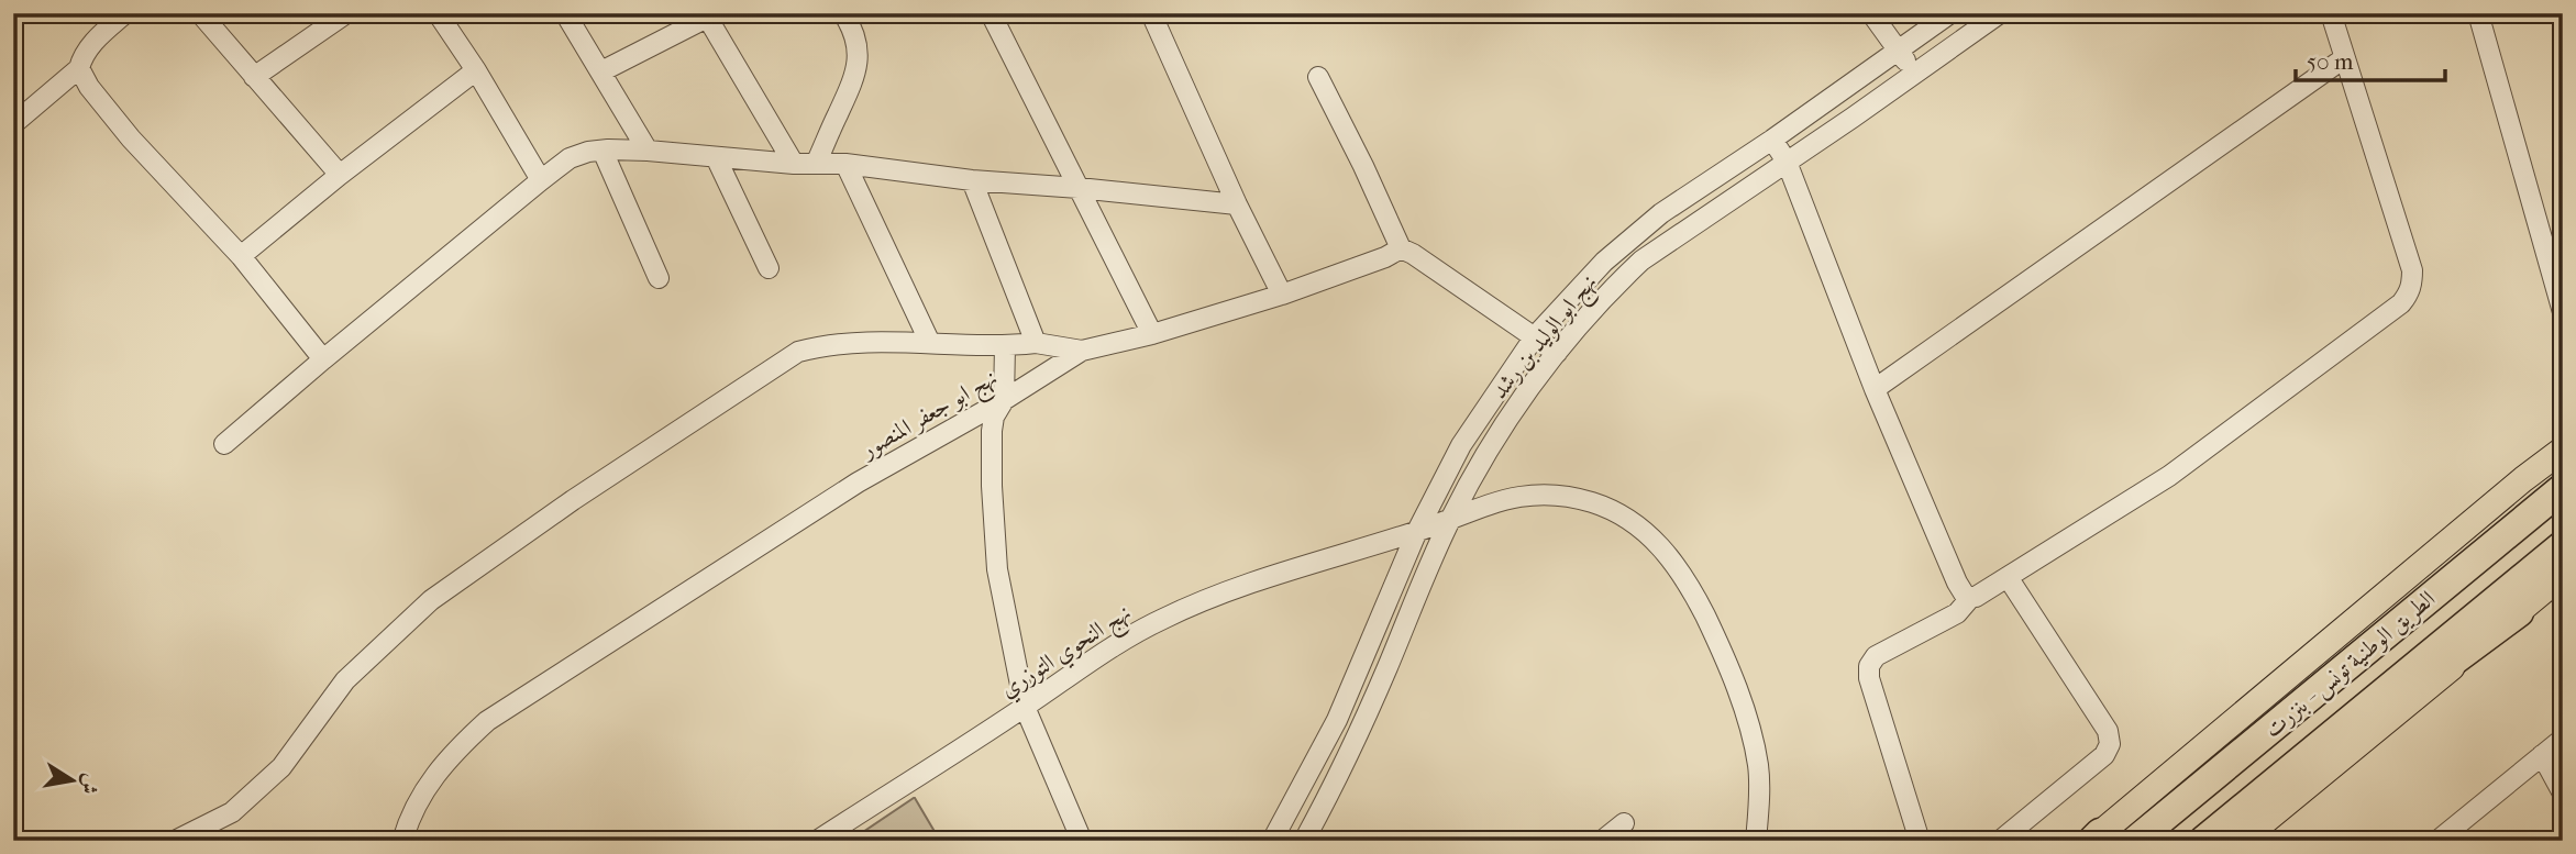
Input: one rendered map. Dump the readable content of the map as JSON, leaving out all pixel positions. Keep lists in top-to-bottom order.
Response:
{
  "streets": {
    "highway": ["الطريق الوطنية تونس - بنزرت"],
    "street": ["نهج ابو الوليد بن رشد", "نهج ابو جعفر المنصور", "نهج النحوي التوزري"]
  },
  "crossings": [
    ["نهج ابو الوليد بن رشد", "نهج النحوي التوزري"]
  ],
  "scale_bar": "50 m",
  "north": "right"
}
